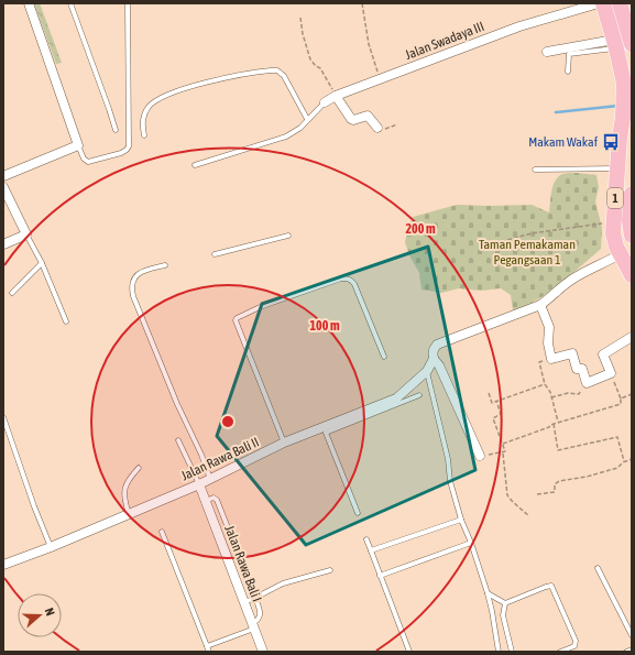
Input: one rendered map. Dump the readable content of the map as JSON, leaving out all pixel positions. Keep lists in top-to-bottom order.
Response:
{
  "streets": {
    "highway": ["1"],
    "street": ["Jalan Swadaya III", "Jalan Rawa Bali II", "Jalan Rawa Bali I"]
  },
  "crossings": [
    ["Jalan Rawa Bali II", "Jalan Rawa Bali I"]
  ],
  "parks": ["Taman Pemakaman Pegangsaan 1"],
  "places": {
    "bus stop": ["Makam Wakaf"]
  },
  "north": "right",
  "rings": ["200 m", "100 m"]
}
